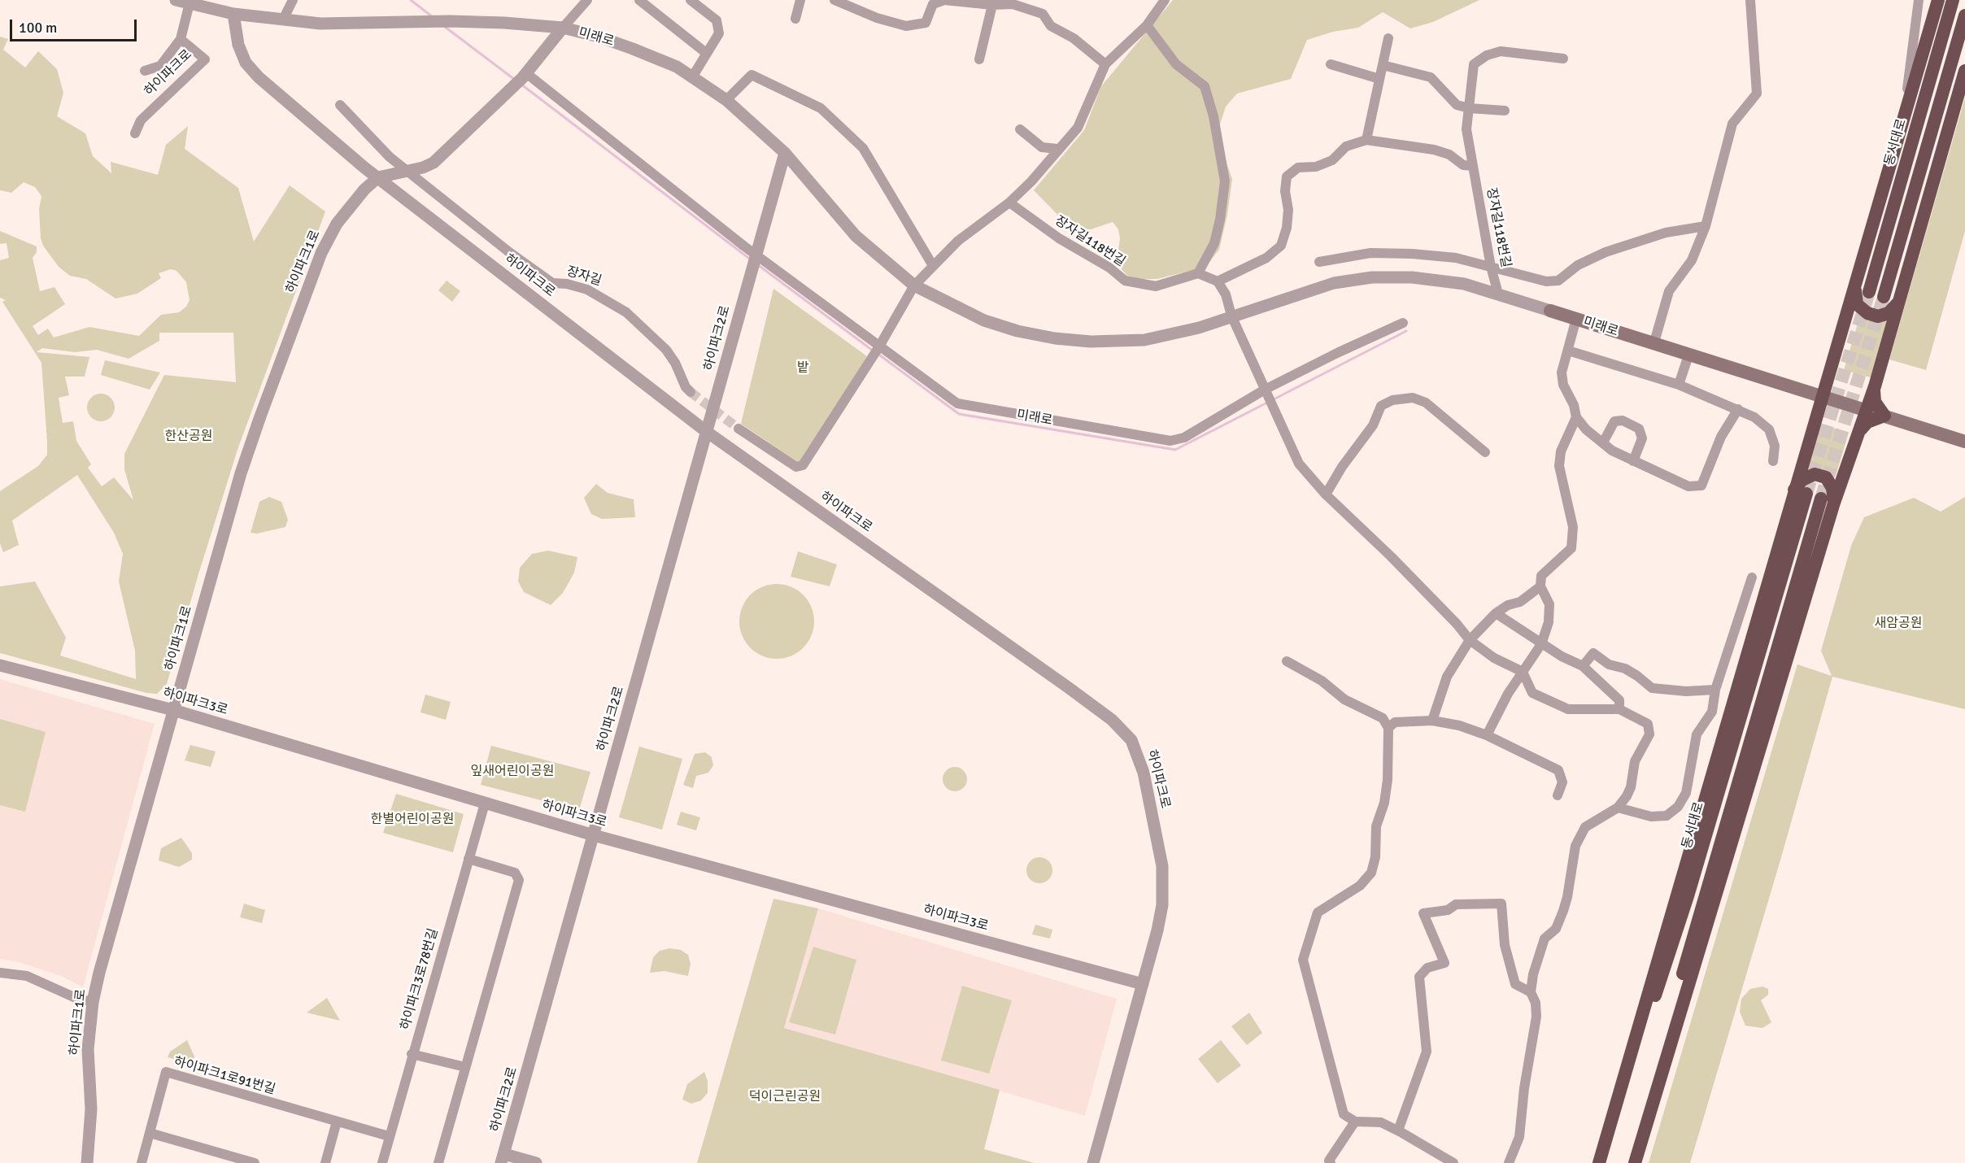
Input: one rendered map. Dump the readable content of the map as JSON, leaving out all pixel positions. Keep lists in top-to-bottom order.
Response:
{
  "streets": {
    "highway": ["동서대로"],
    "main road": ["미래로"],
    "street": [
      "하이파크로",
      "장자길118번길",
      "하이파크1로",
      "장자길",
      "하이파크2로",
      "하이파크3로",
      "하이파크3로78번길",
      "하이파크1로91번길"
    ]
  },
  "crossings": [
    ["미래로", "하이파크로"],
    ["미래로", "장자길118번길"],
    ["미래로", "하이파크2로"],
    ["하이파크로", "하이파크1로"],
    ["하이파크로", "하이파크2로"],
    ["하이파크로", "하이파크3로"],
    ["하이파크1로", "하이파크3로"],
    ["하이파크2로", "하이파크3로"],
    ["하이파크3로", "하이파크3로78번길"],
    ["하이파크3로78번길", "하이파크1로91번길"]
  ],
  "parks": [
    "밭",
    "한산공원",
    "새암공원",
    "잎새어린이공원",
    "한별어린이공원",
    "덕이근린공원"
  ],
  "scale_bar": "100 m"
}
